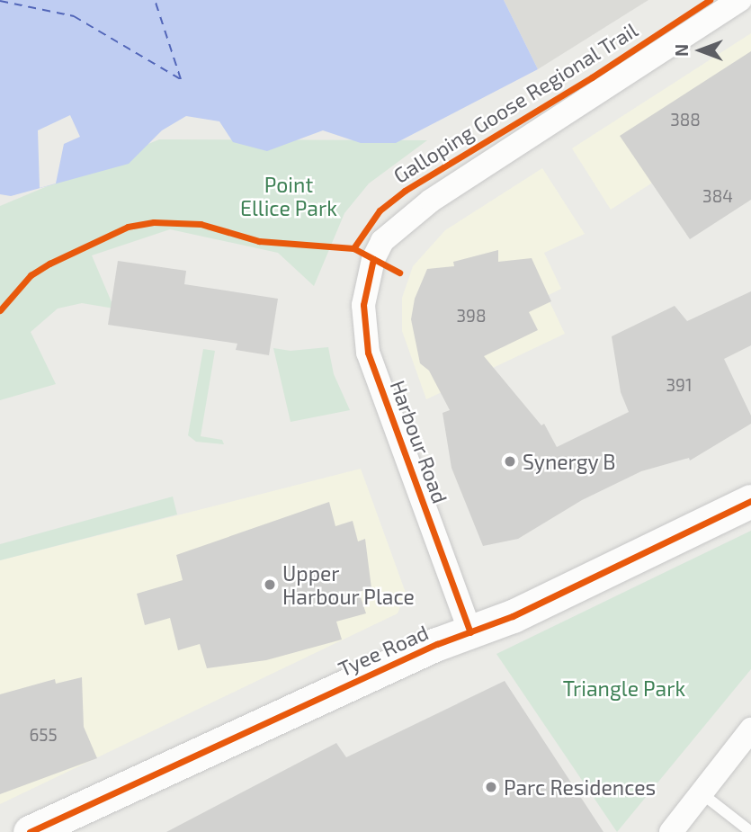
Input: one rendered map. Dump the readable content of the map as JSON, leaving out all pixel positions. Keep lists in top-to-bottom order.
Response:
{
  "streets": {
    "street": ["Harbour Road", "Tyee Road"],
    "cycle path": ["Galloping Goose Regional Trail"]
  },
  "crossings": [
    ["Harbour Road", "Tyee Road"]
  ],
  "parks": ["Point Ellice Park", "Triangle Park"],
  "places": ["Synergy B", "Upper Harbour Place", "Parc Residences"],
  "house_numbers": [
    "388",
    "384",
    "398",
    "391",
    "655"
  ],
  "north": "left"
}
